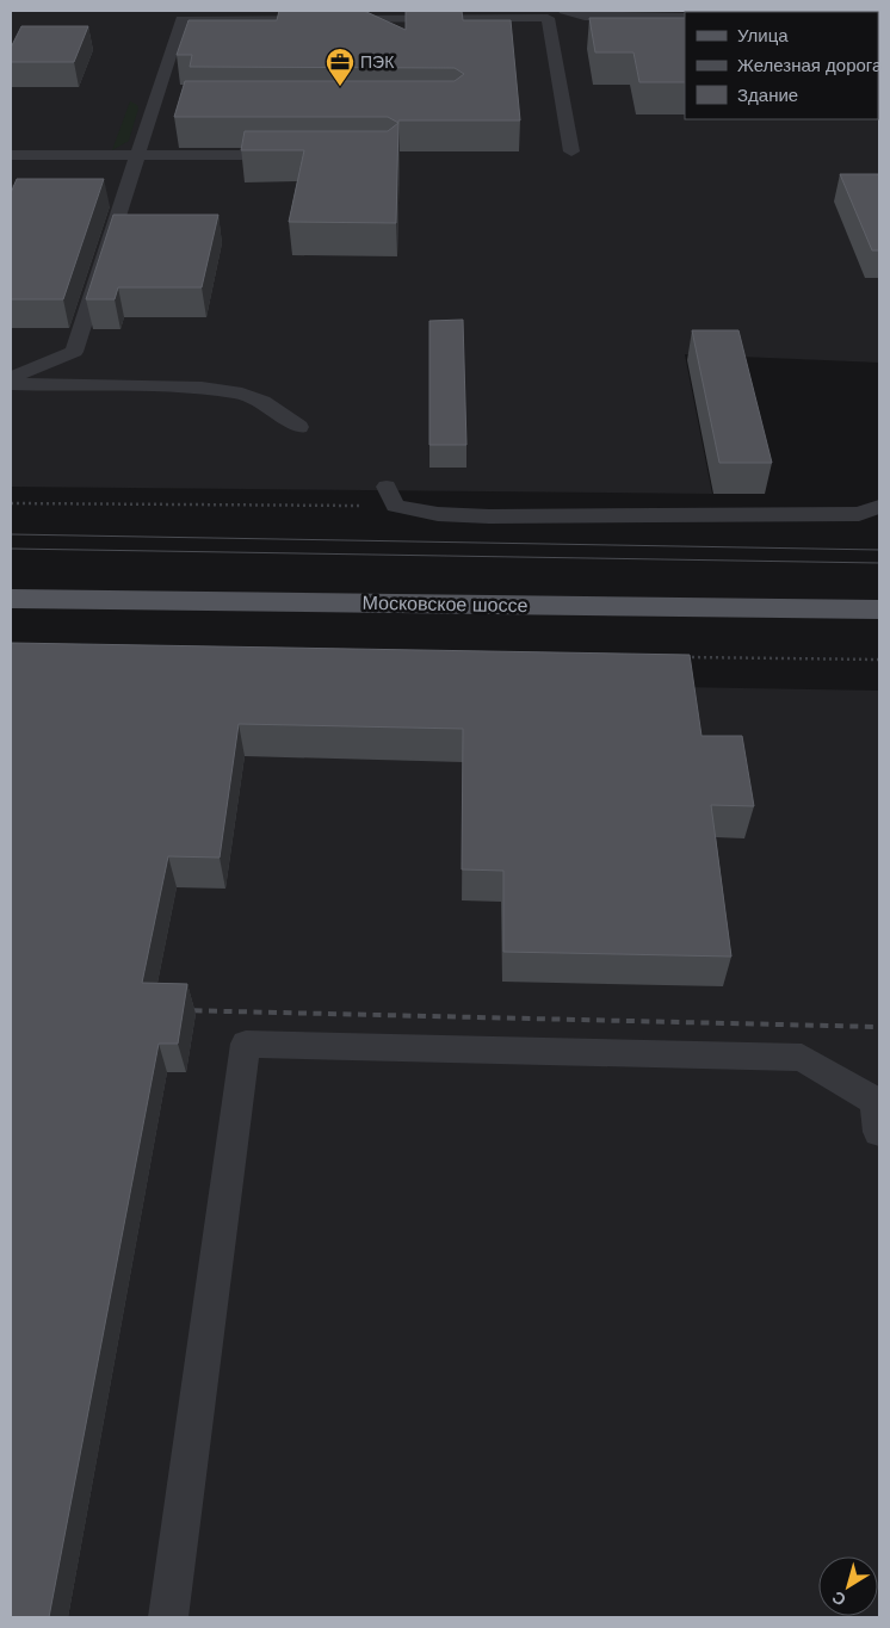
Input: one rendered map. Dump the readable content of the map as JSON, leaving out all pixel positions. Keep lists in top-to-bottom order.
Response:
{
  "streets": {
    "main road": ["Московское шоссе"]
  },
  "places": {
    "office": ["ПЭК"]
  },
  "legend": ["Улица", "Железная дорога", "Здание"],
  "north": "bottom left"
}
